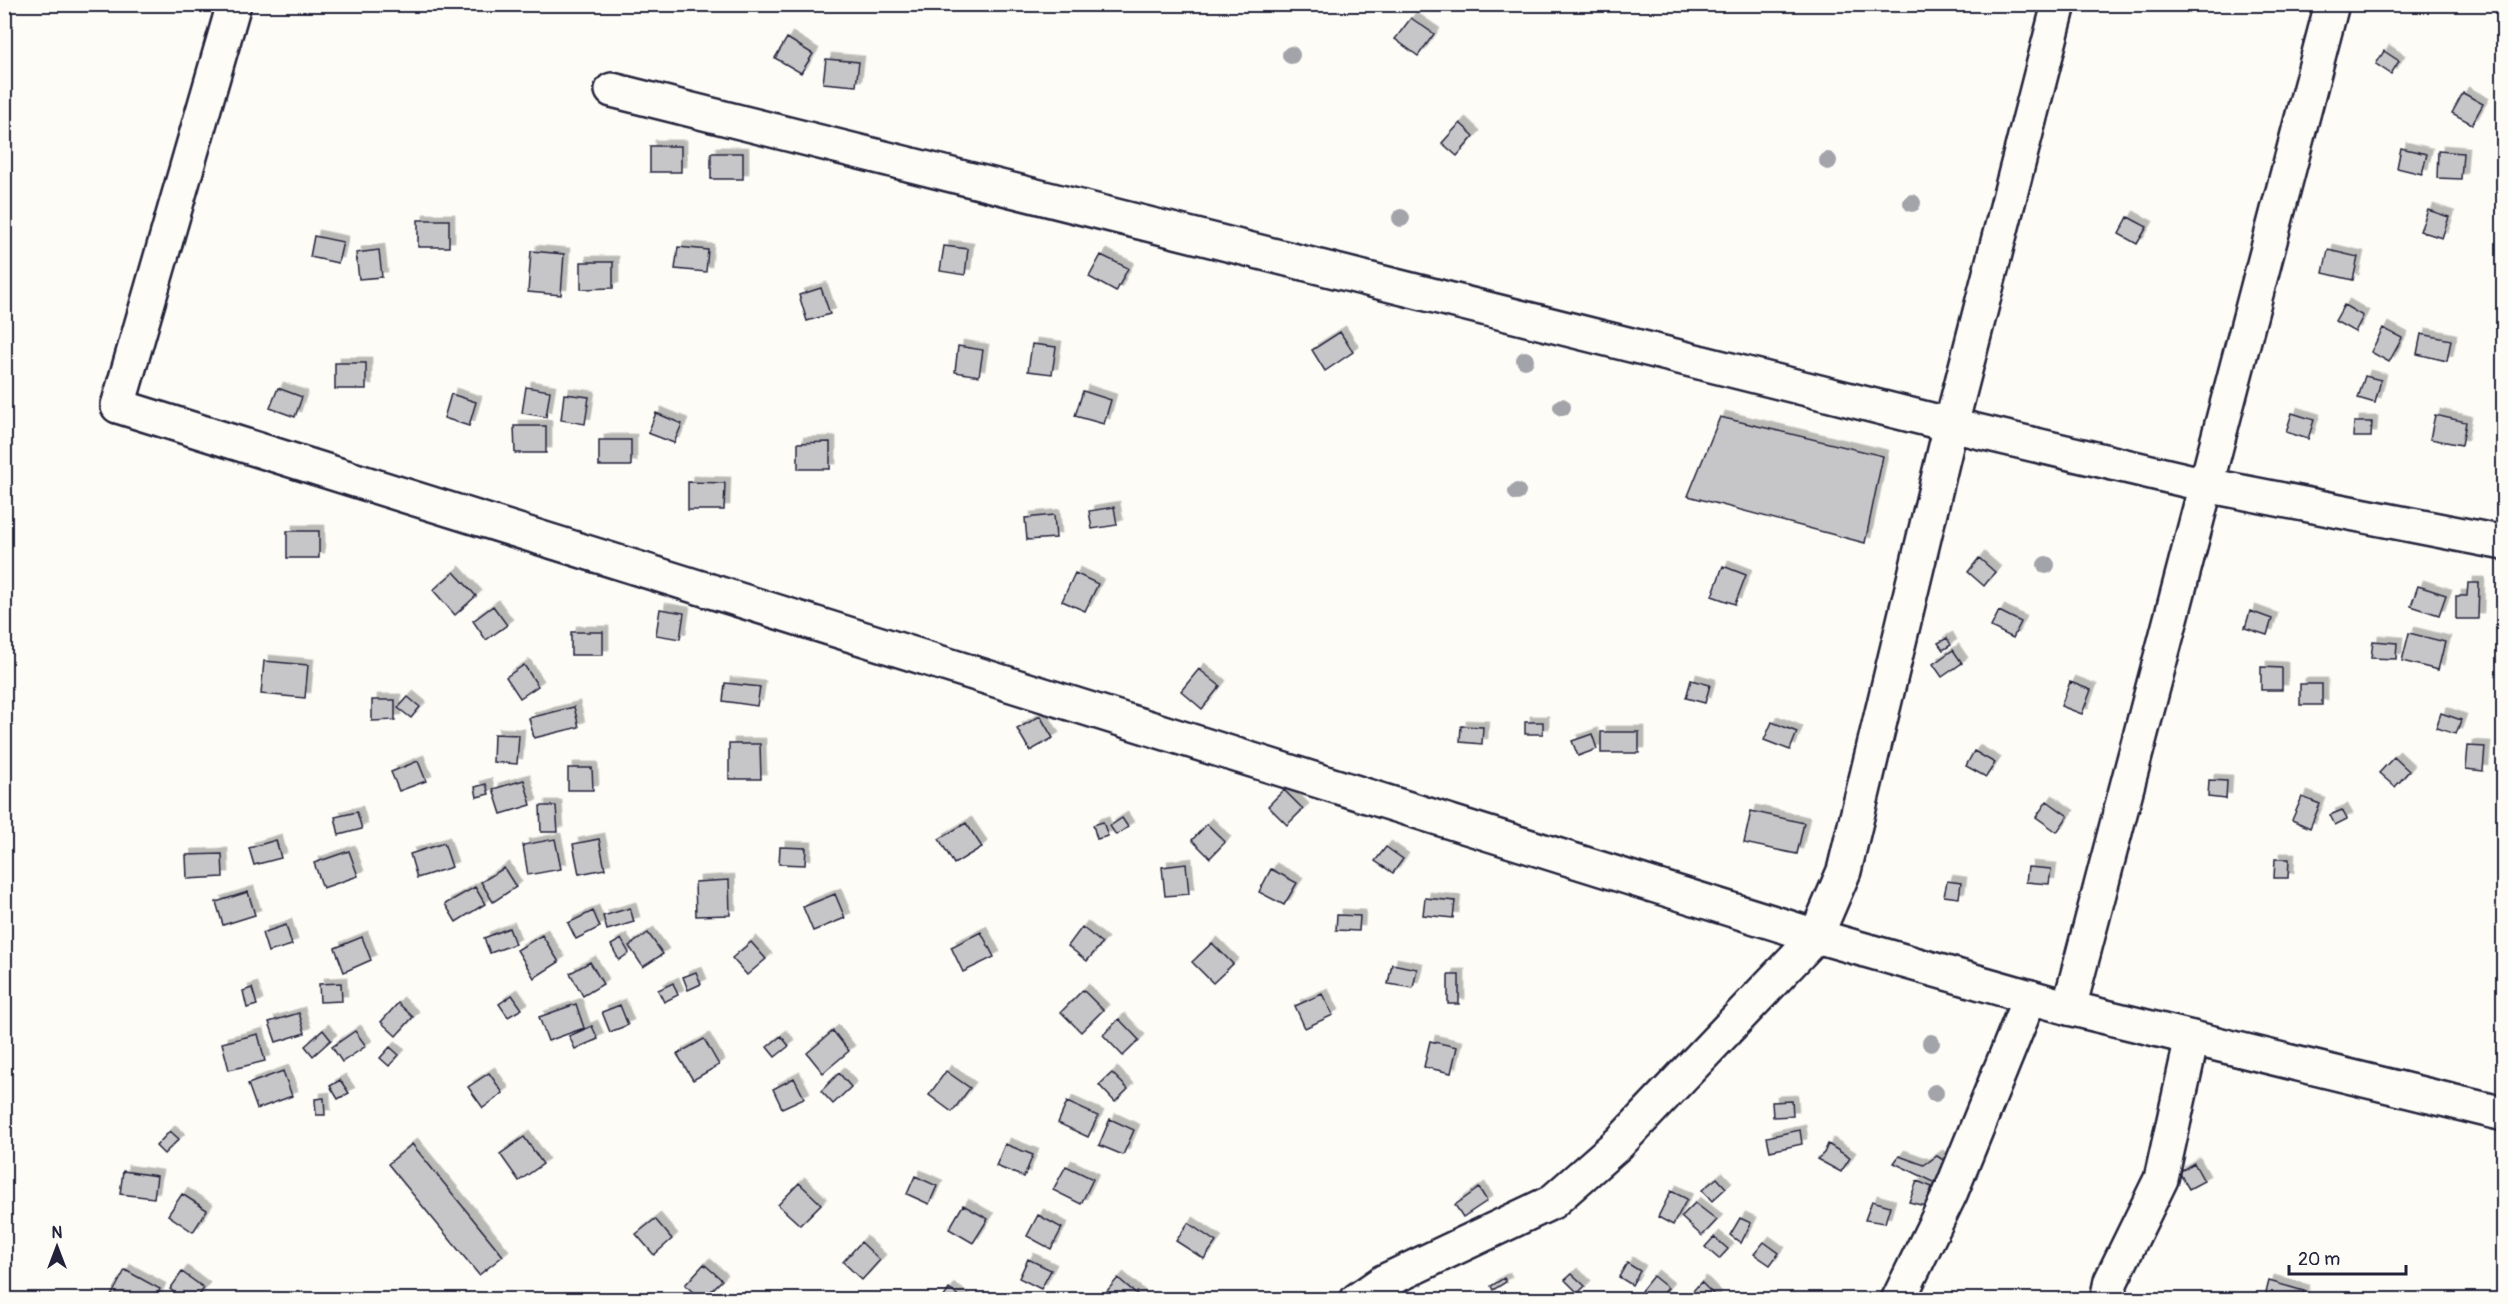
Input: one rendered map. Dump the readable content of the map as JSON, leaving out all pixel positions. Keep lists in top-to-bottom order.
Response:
{
  "scale_bar": "20 m",
  "north": "top"
}
